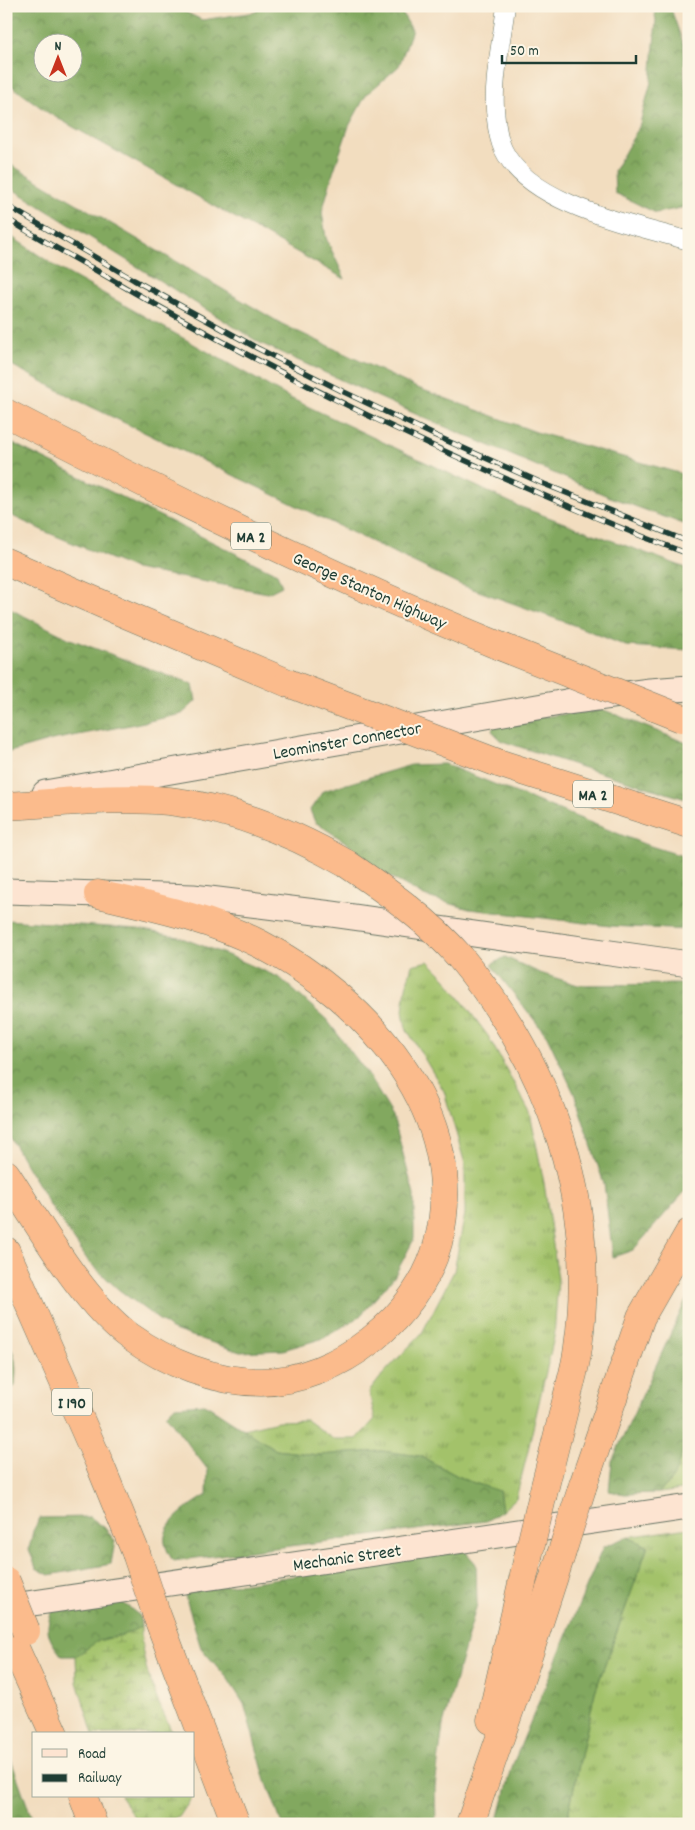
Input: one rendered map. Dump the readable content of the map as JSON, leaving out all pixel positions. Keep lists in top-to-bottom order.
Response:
{
  "streets": {
    "highway": ["MA 2", "George Stanton Highway", "I 190"],
    "main road": ["Leominster Connector", "Mechanic Street"]
  },
  "legend": ["Road", "Railway"],
  "scale_bar": "50 m",
  "north": "top"
}
